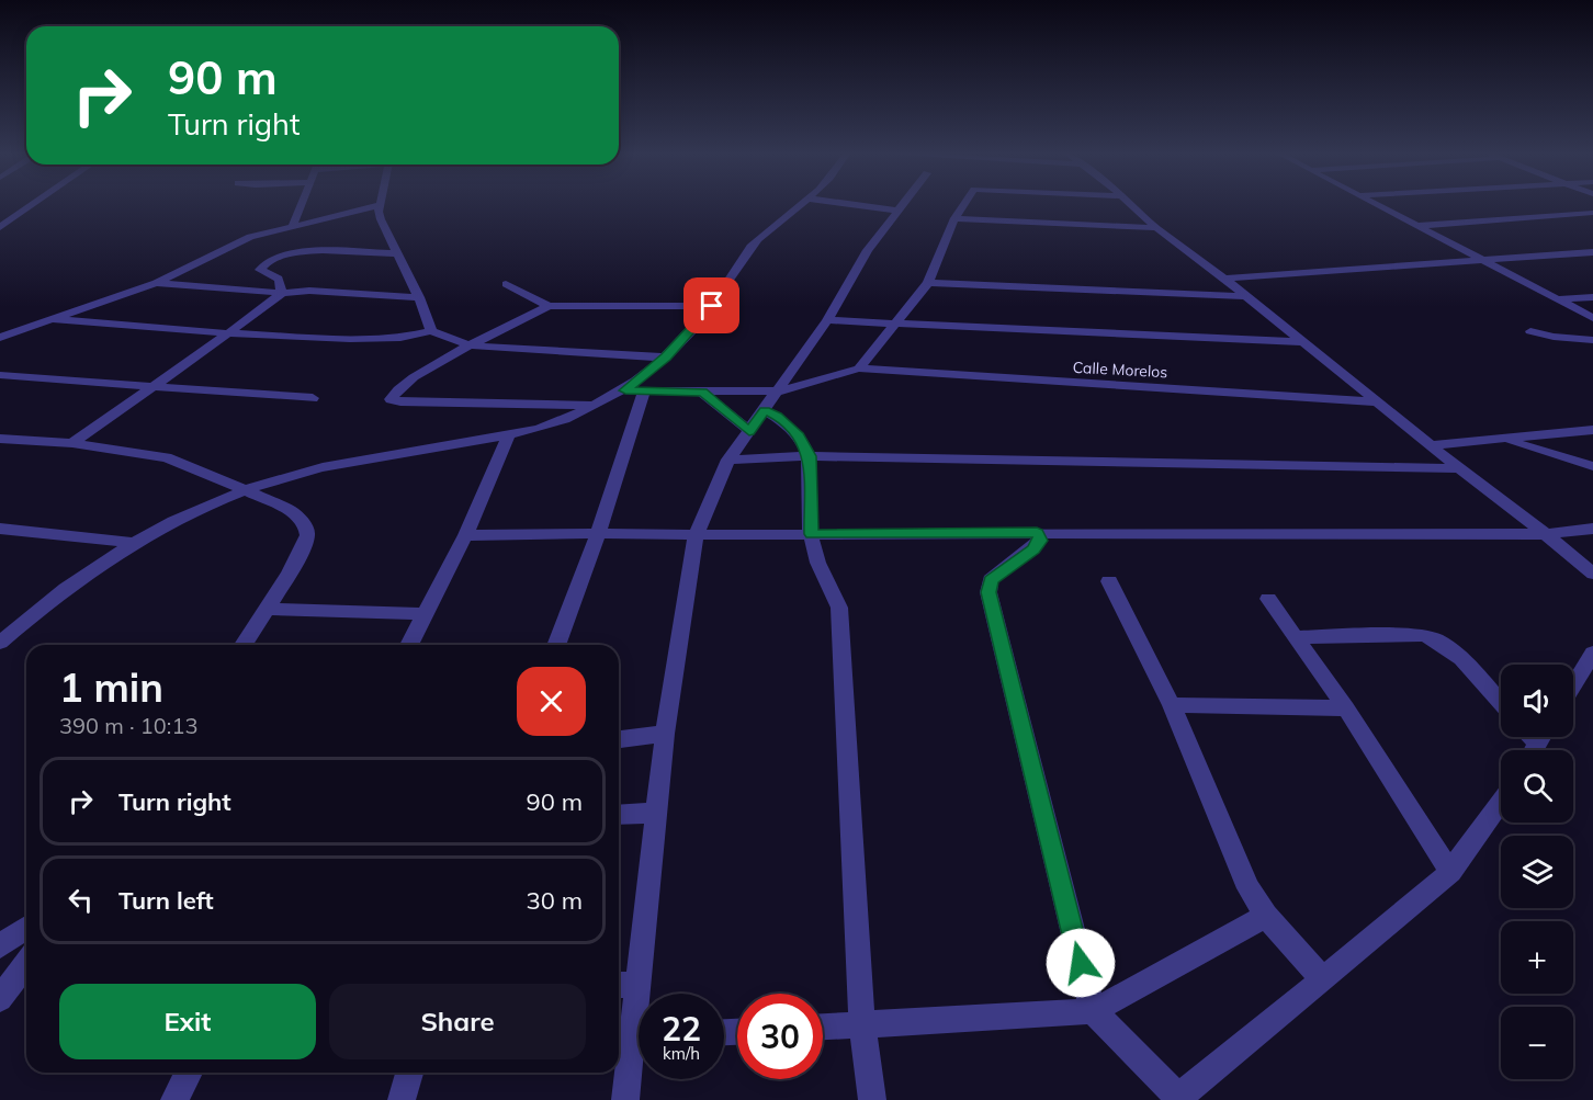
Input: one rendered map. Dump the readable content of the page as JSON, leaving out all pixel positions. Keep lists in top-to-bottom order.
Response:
{
  "streets": {
    "street": ["Calle Morelos"]
  },
  "page": {
    "turn": ["90 m", "Turn right"],
    "heading": ["1 min", "390 m · 10:13"],
    "map_buttons": ["+", "−"],
    "list": [
      {
        "name": "Turn right",
        "value": "90 m"
      },
      {
        "name": "Turn left",
        "value": "30 m"
      }
    ],
    "buttons": ["Exit", "Share"],
    "speed": "22 km/h",
    "limit": "30"
  }
}
